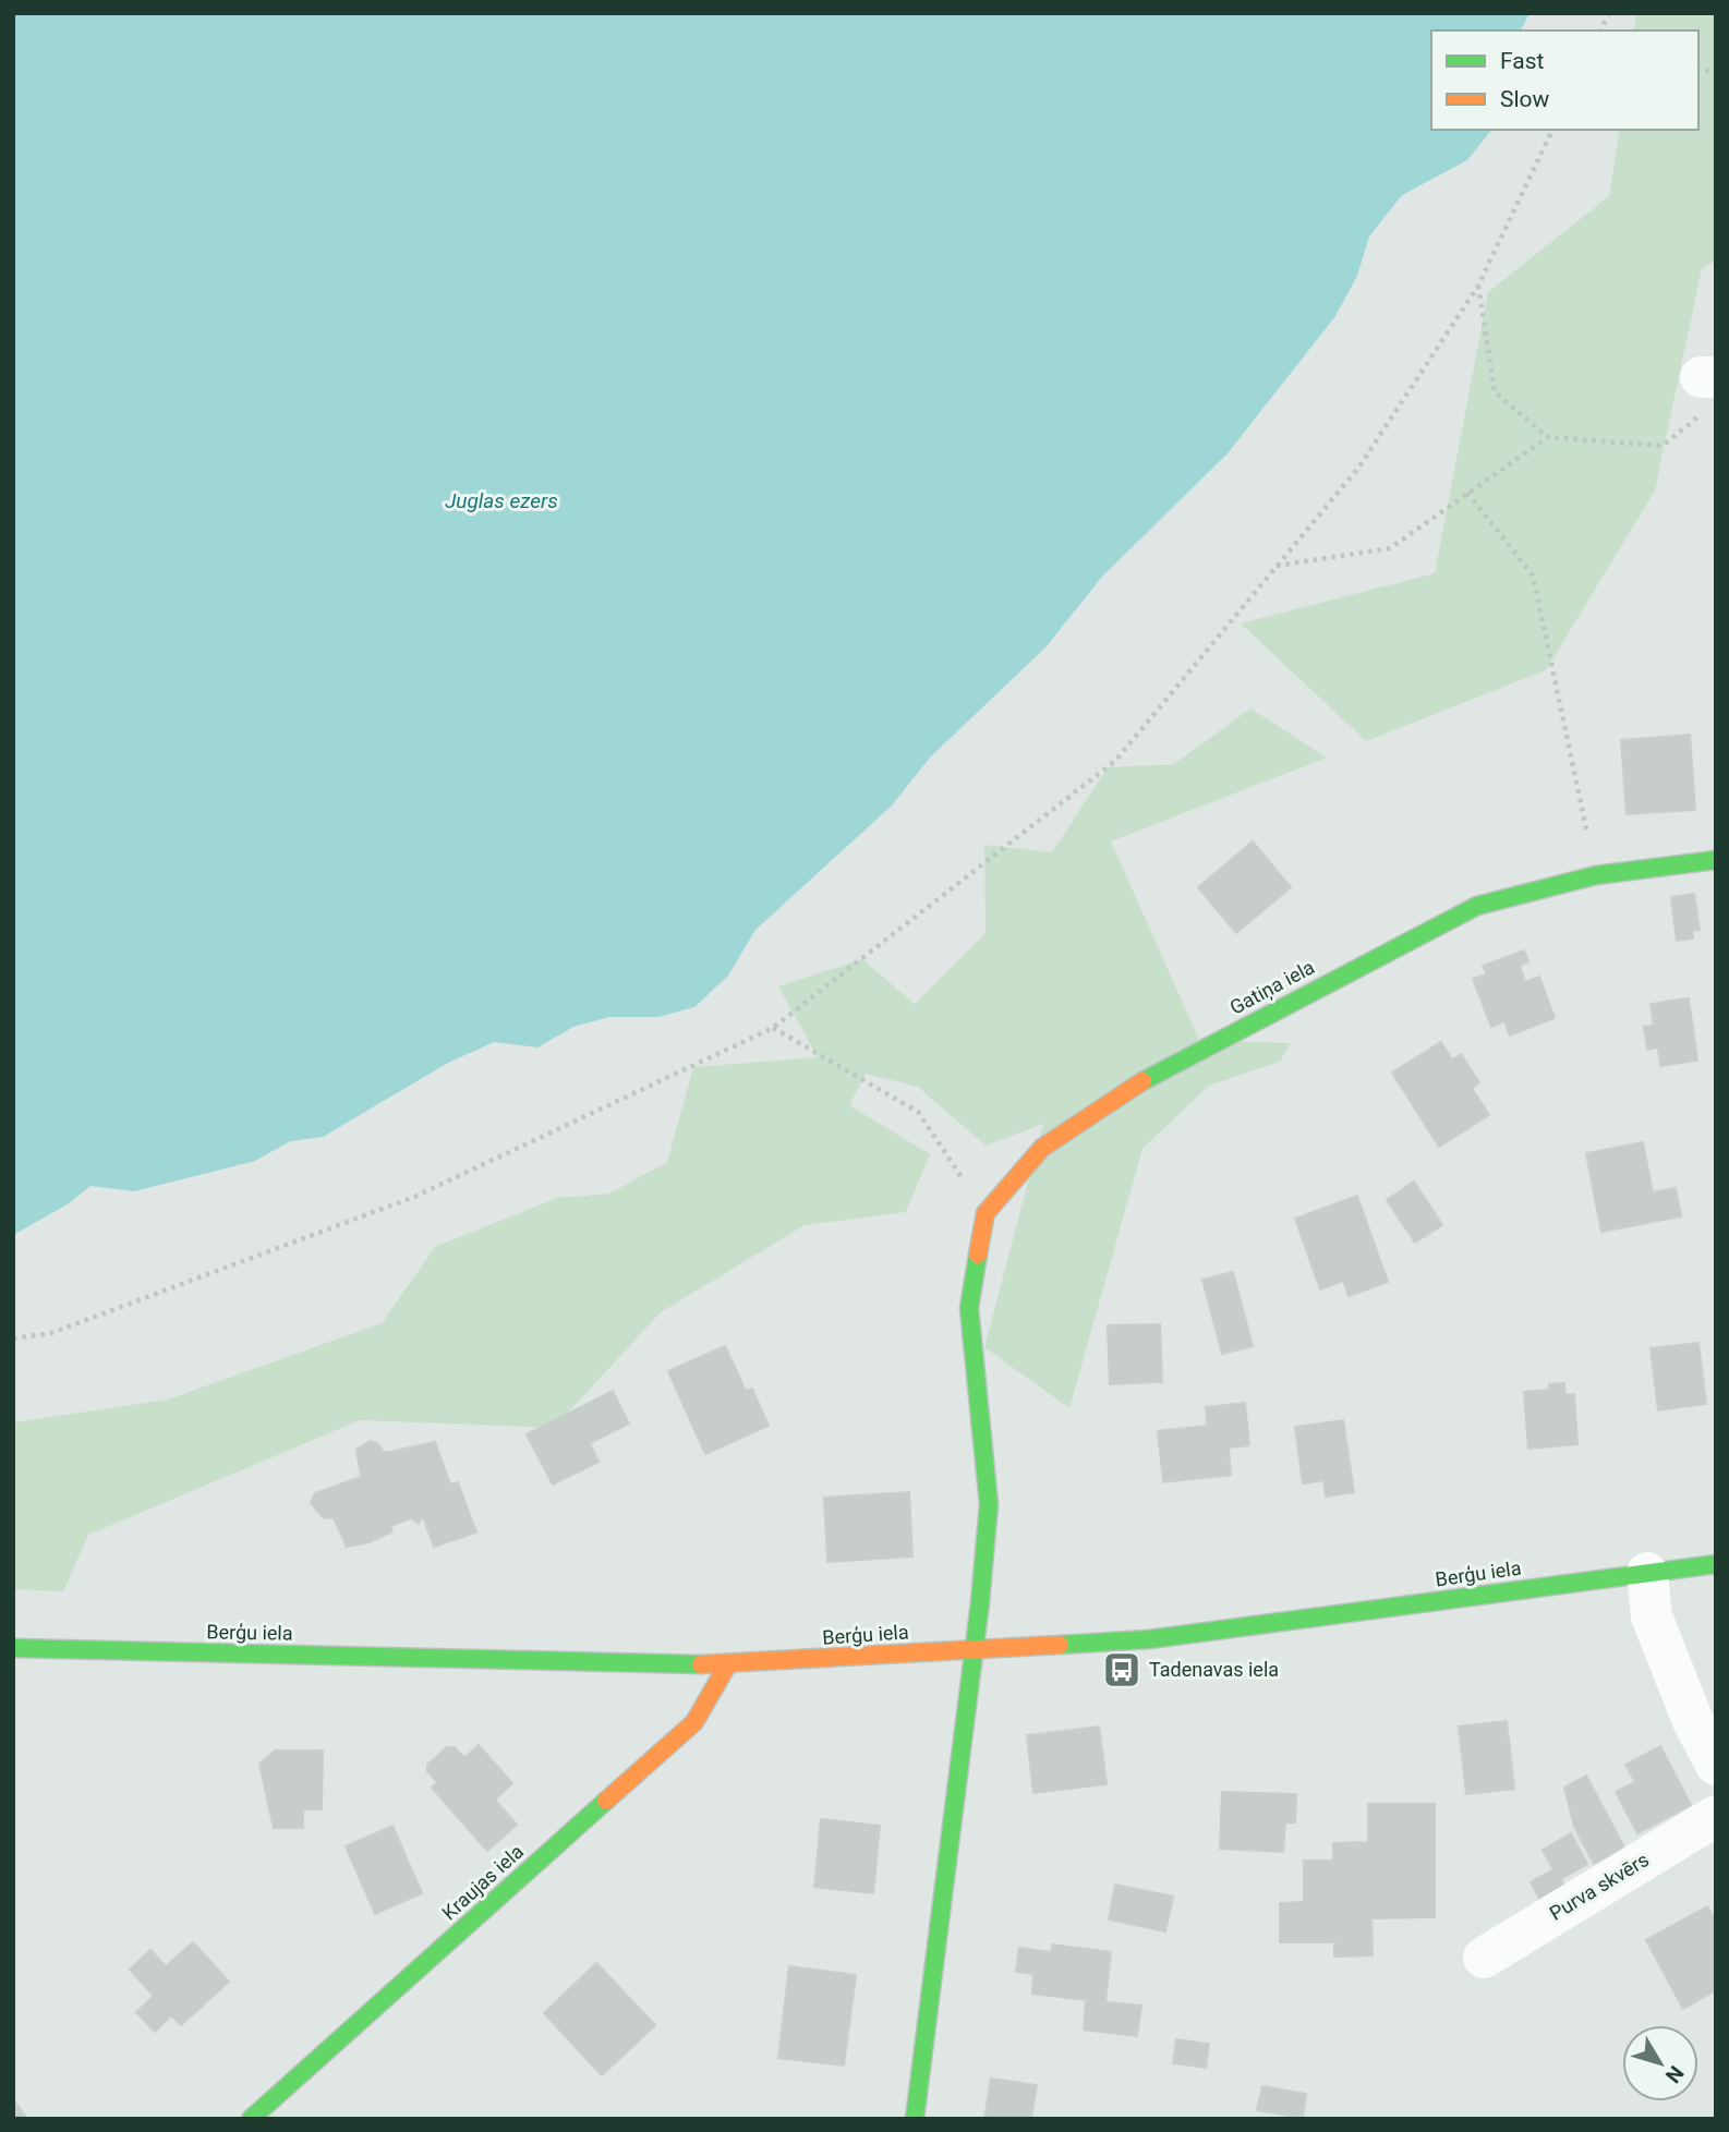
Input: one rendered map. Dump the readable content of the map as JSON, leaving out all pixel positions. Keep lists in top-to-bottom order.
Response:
{
  "streets": {
    "street": [
      "Gatiņa iela",
      "Berģu iela",
      "Kraujas iela",
      "Purva skvērs"
    ]
  },
  "crossings": [
    ["Berģu iela", "Kraujas iela"]
  ],
  "water": ["Juglas ezers"],
  "places": {
    "bus stop": ["Tadenavas iela"]
  },
  "legend": ["Fast", "Slow"],
  "north": "bottom right"
}
